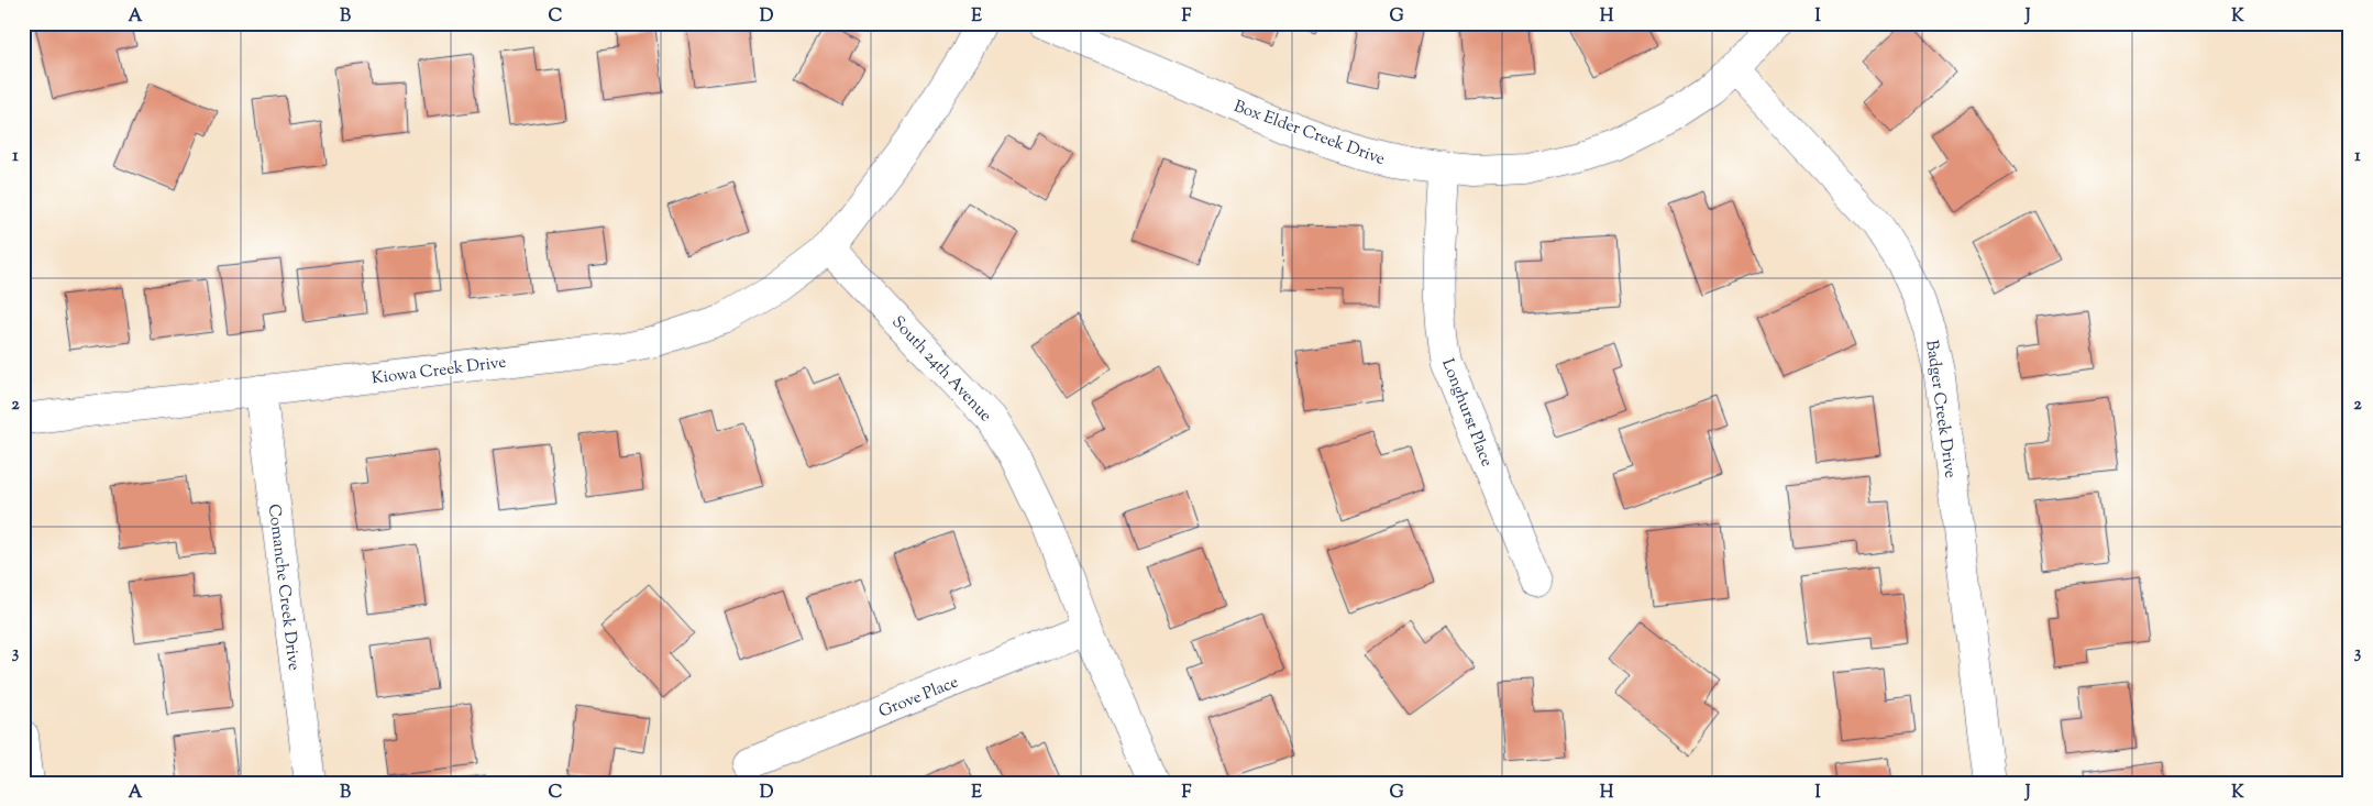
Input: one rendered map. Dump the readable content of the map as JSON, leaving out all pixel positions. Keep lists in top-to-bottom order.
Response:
{
  "streets": {
    "street": [
      "Box Elder Creek Drive",
      "South 24th Avenue",
      "Kiowa Creek Drive",
      "Badger Creek Drive",
      "Longhurst Place",
      "Comanche Creek Drive",
      "Grove Place"
    ]
  },
  "crossings": [
    ["Box Elder Creek Drive", "Badger Creek Drive"],
    ["Box Elder Creek Drive", "Longhurst Place"],
    ["South 24th Avenue", "Kiowa Creek Drive"],
    ["South 24th Avenue", "Grove Place"],
    ["Kiowa Creek Drive", "Comanche Creek Drive"]
  ],
  "grid": {
    "columns": [
      "A",
      "B",
      "C",
      "D",
      "E",
      "F",
      "G",
      "H",
      "I",
      "J",
      "K"
    ],
    "rows": ["1", "2", "3"]
  }
}
